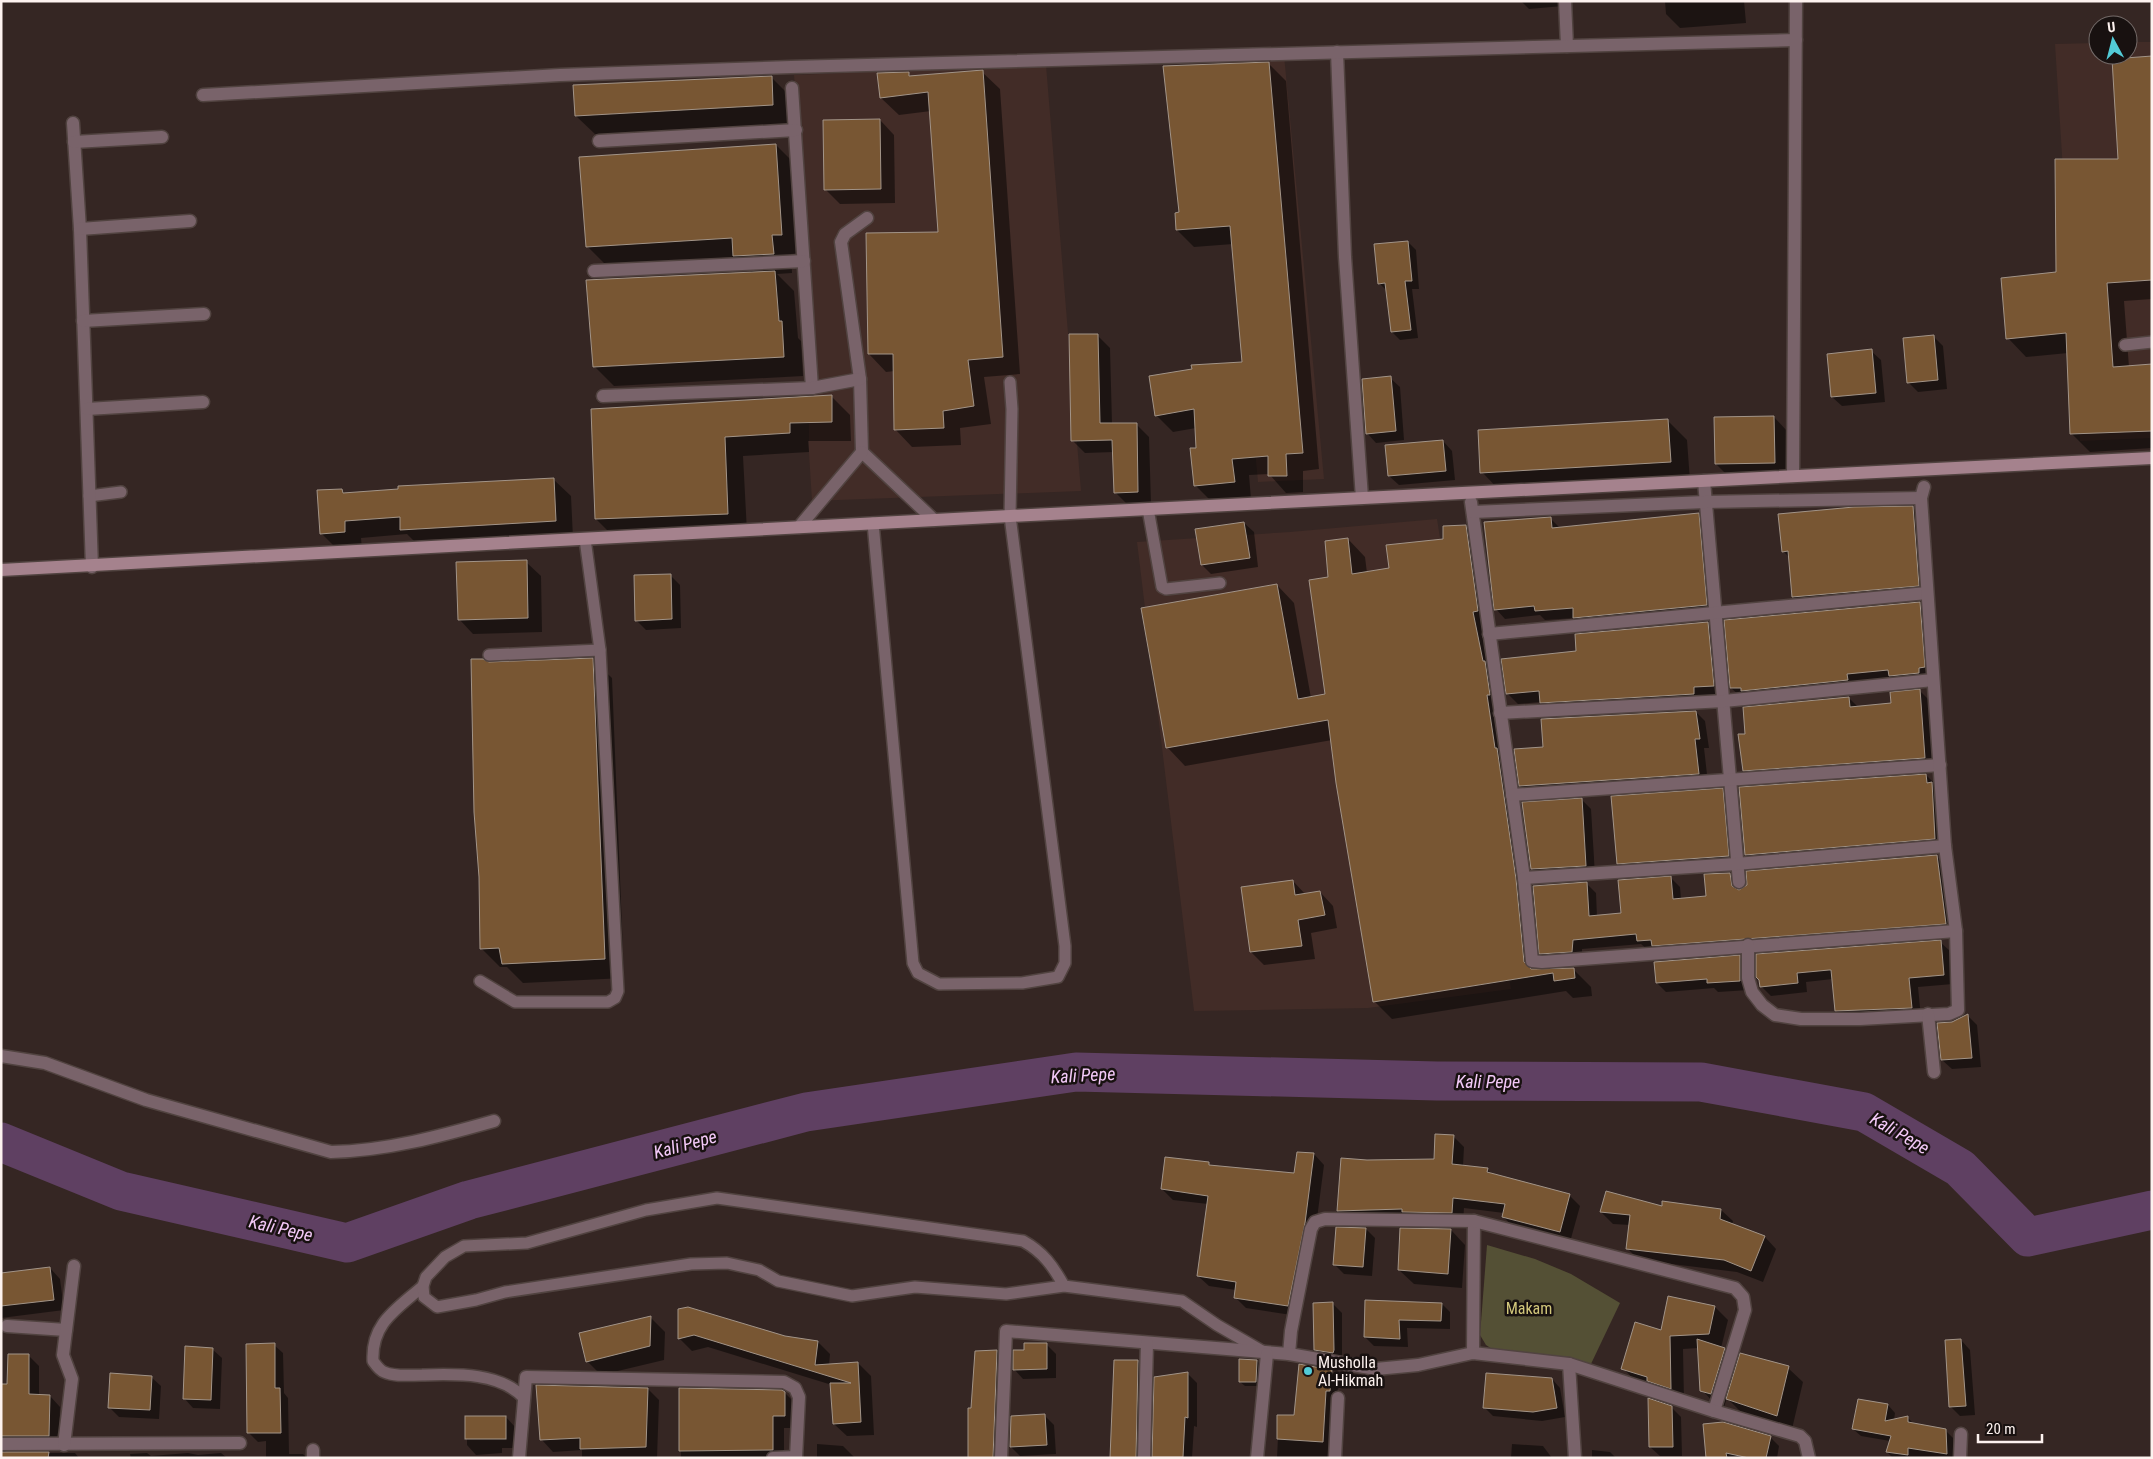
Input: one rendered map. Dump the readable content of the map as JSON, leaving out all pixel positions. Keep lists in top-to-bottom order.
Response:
{
  "water": ["Kali Pepe"],
  "parks": ["Makam"],
  "places": ["Musholla Al-Hikmah"],
  "scale_bar": "20 m",
  "north": "top"
}
